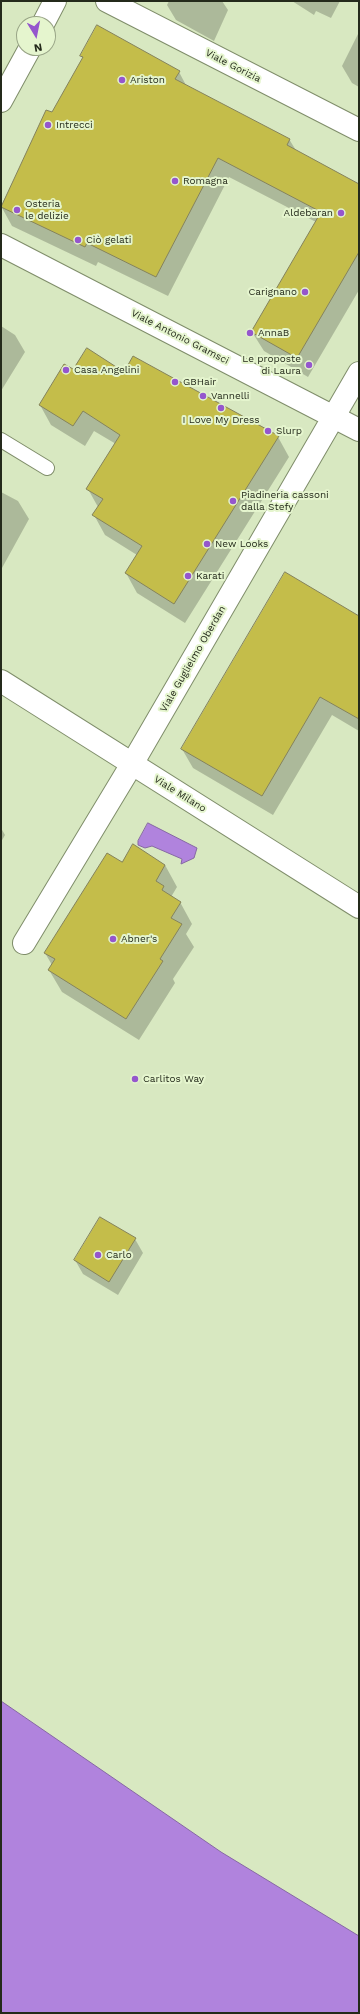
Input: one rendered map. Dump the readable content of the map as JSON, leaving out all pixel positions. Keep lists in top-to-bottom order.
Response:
{
  "streets": {
    "street": [
      "Viale Gorizia",
      "Viale Antonio Gramsci",
      "Viale Guglielmo Oberdan",
      "Viale Milano"
    ]
  },
  "crossings": [
    ["Viale Antonio Gramsci", "Viale Guglielmo Oberdan"],
    ["Viale Guglielmo Oberdan", "Viale Milano"]
  ],
  "places": [
    "Ariston",
    "Intrecci",
    "Romagna",
    "Osteria le delizie",
    "Aldebaran",
    "Ciò gelati",
    "Carignano",
    "AnnaB",
    "Le proposte di Laura",
    "Casa Angelini",
    "GBHair",
    "Vannelli",
    "I Love My Dress",
    "Slurp",
    "Piadineria cassoni dalla Stefy",
    "New Looks",
    "Karati",
    "Abner's",
    "Carlitos Way",
    "Carlo"
  ],
  "north": "bottom"
}
